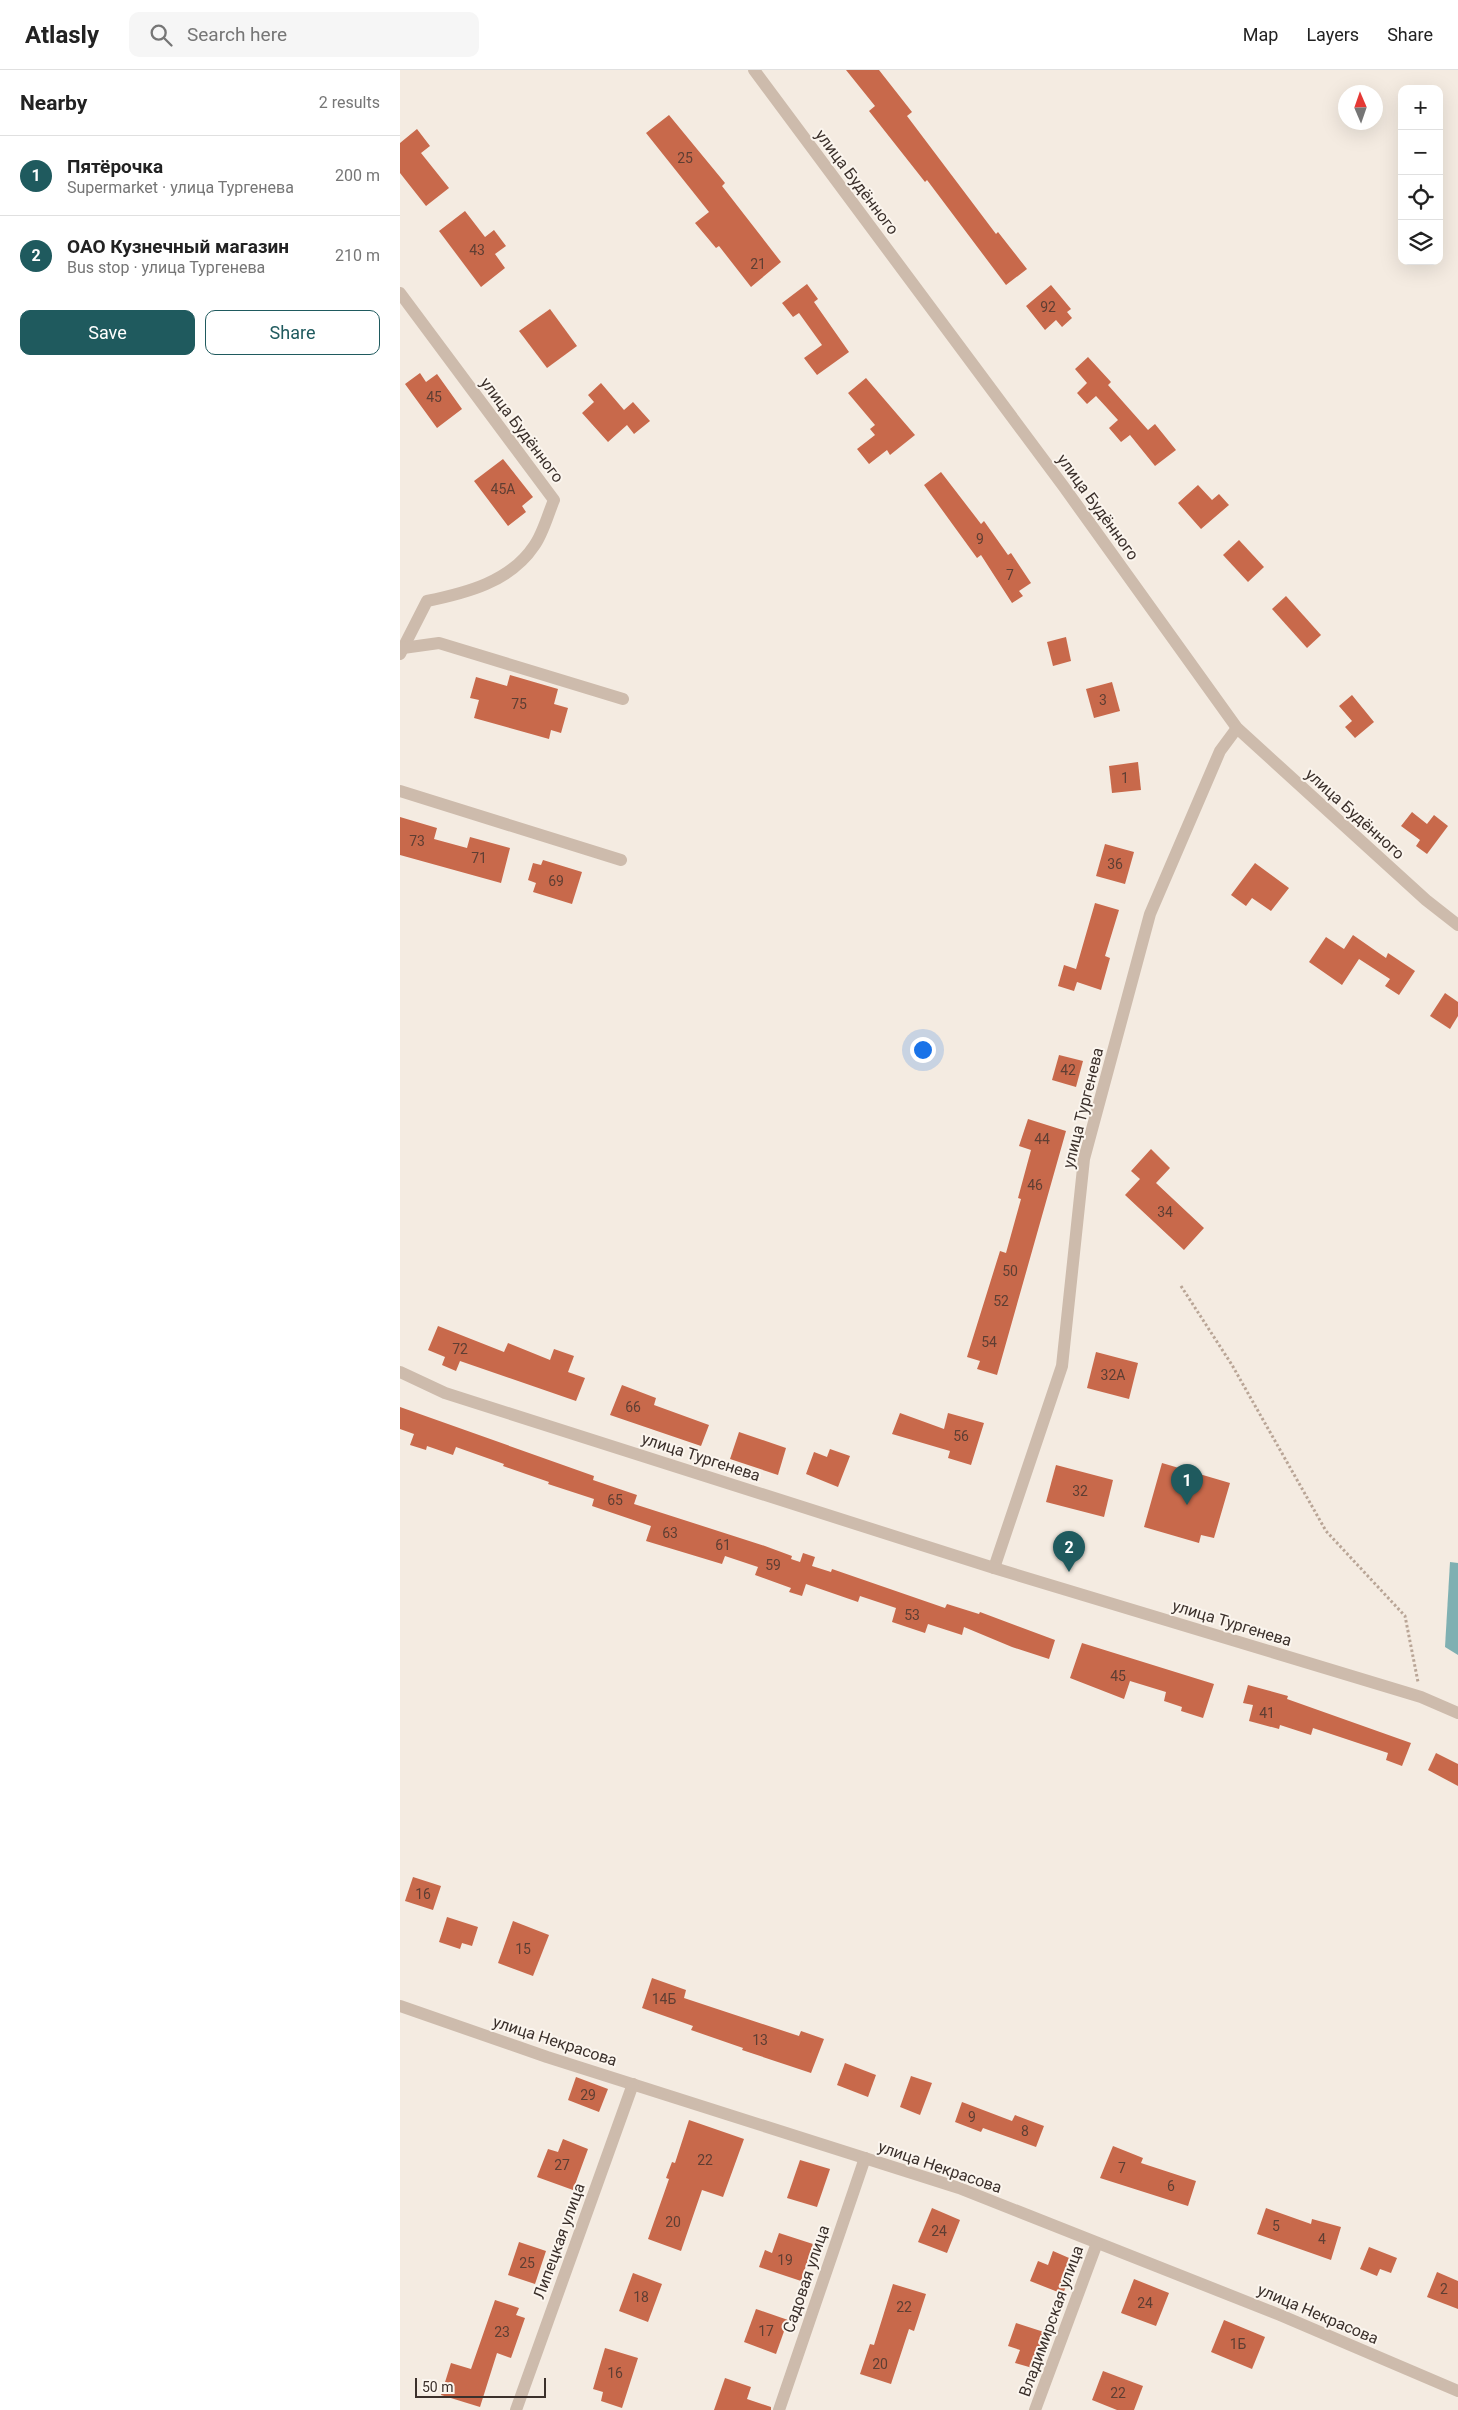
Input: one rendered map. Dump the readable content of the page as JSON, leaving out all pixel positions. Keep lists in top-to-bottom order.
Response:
{
  "streets": {
    "street": [
      "улица Будённого",
      "улица Тургенева",
      "улица Некрасова",
      "Липецкая улица",
      "Садовая улица",
      "Владимирская улица"
    ]
  },
  "crossings": [
    ["улица Будённого", "улица Тургенева"],
    ["улица Некрасова", "Липецкая улица"],
    ["улица Некрасова", "Садовая улица"],
    ["улица Некрасова", "Владимирская улица"]
  ],
  "house_numbers": [
    "25",
    "43",
    "21",
    "92",
    "45",
    "45А",
    "9",
    "7",
    "3",
    "75",
    "1",
    "73",
    "71",
    "36",
    "69",
    "42",
    "44",
    "46",
    "34",
    "50",
    "52",
    "54",
    "72",
    "32А",
    "66",
    "56",
    "32",
    "65",
    "63",
    "61",
    "59",
    "53",
    "45",
    "41",
    "16",
    "15",
    "14Б",
    "13",
    "29",
    "9",
    "8",
    "22",
    "27",
    "7",
    "6",
    "20",
    "5",
    "24",
    "4",
    "19",
    "25",
    "2",
    "18",
    "24",
    "22",
    "17",
    "23",
    "1Б",
    "20",
    "16",
    "22"
  ],
  "scale_bar": "50 m",
  "north": "top",
  "page": {
    "header": "Atlasly",
    "search": "Search here",
    "nav": ["Map", "Layers", "Share"],
    "heading": ["Nearby", "2 results"],
    "map_buttons": ["+", "−"],
    "list": [
      {
        "mark": "1",
        "name": "Пятёрочка",
        "note": "Supermarket · улица Тургенева",
        "value": "200 m"
      },
      {
        "mark": "2",
        "name": "ОАО Кузнечный магазин",
        "note": "Bus stop · улица Тургенева",
        "value": "210 m"
      }
    ],
    "buttons": ["Save", "Share"],
    "pins": ["1", "2"],
    "scale": "50 m"
  }
}
